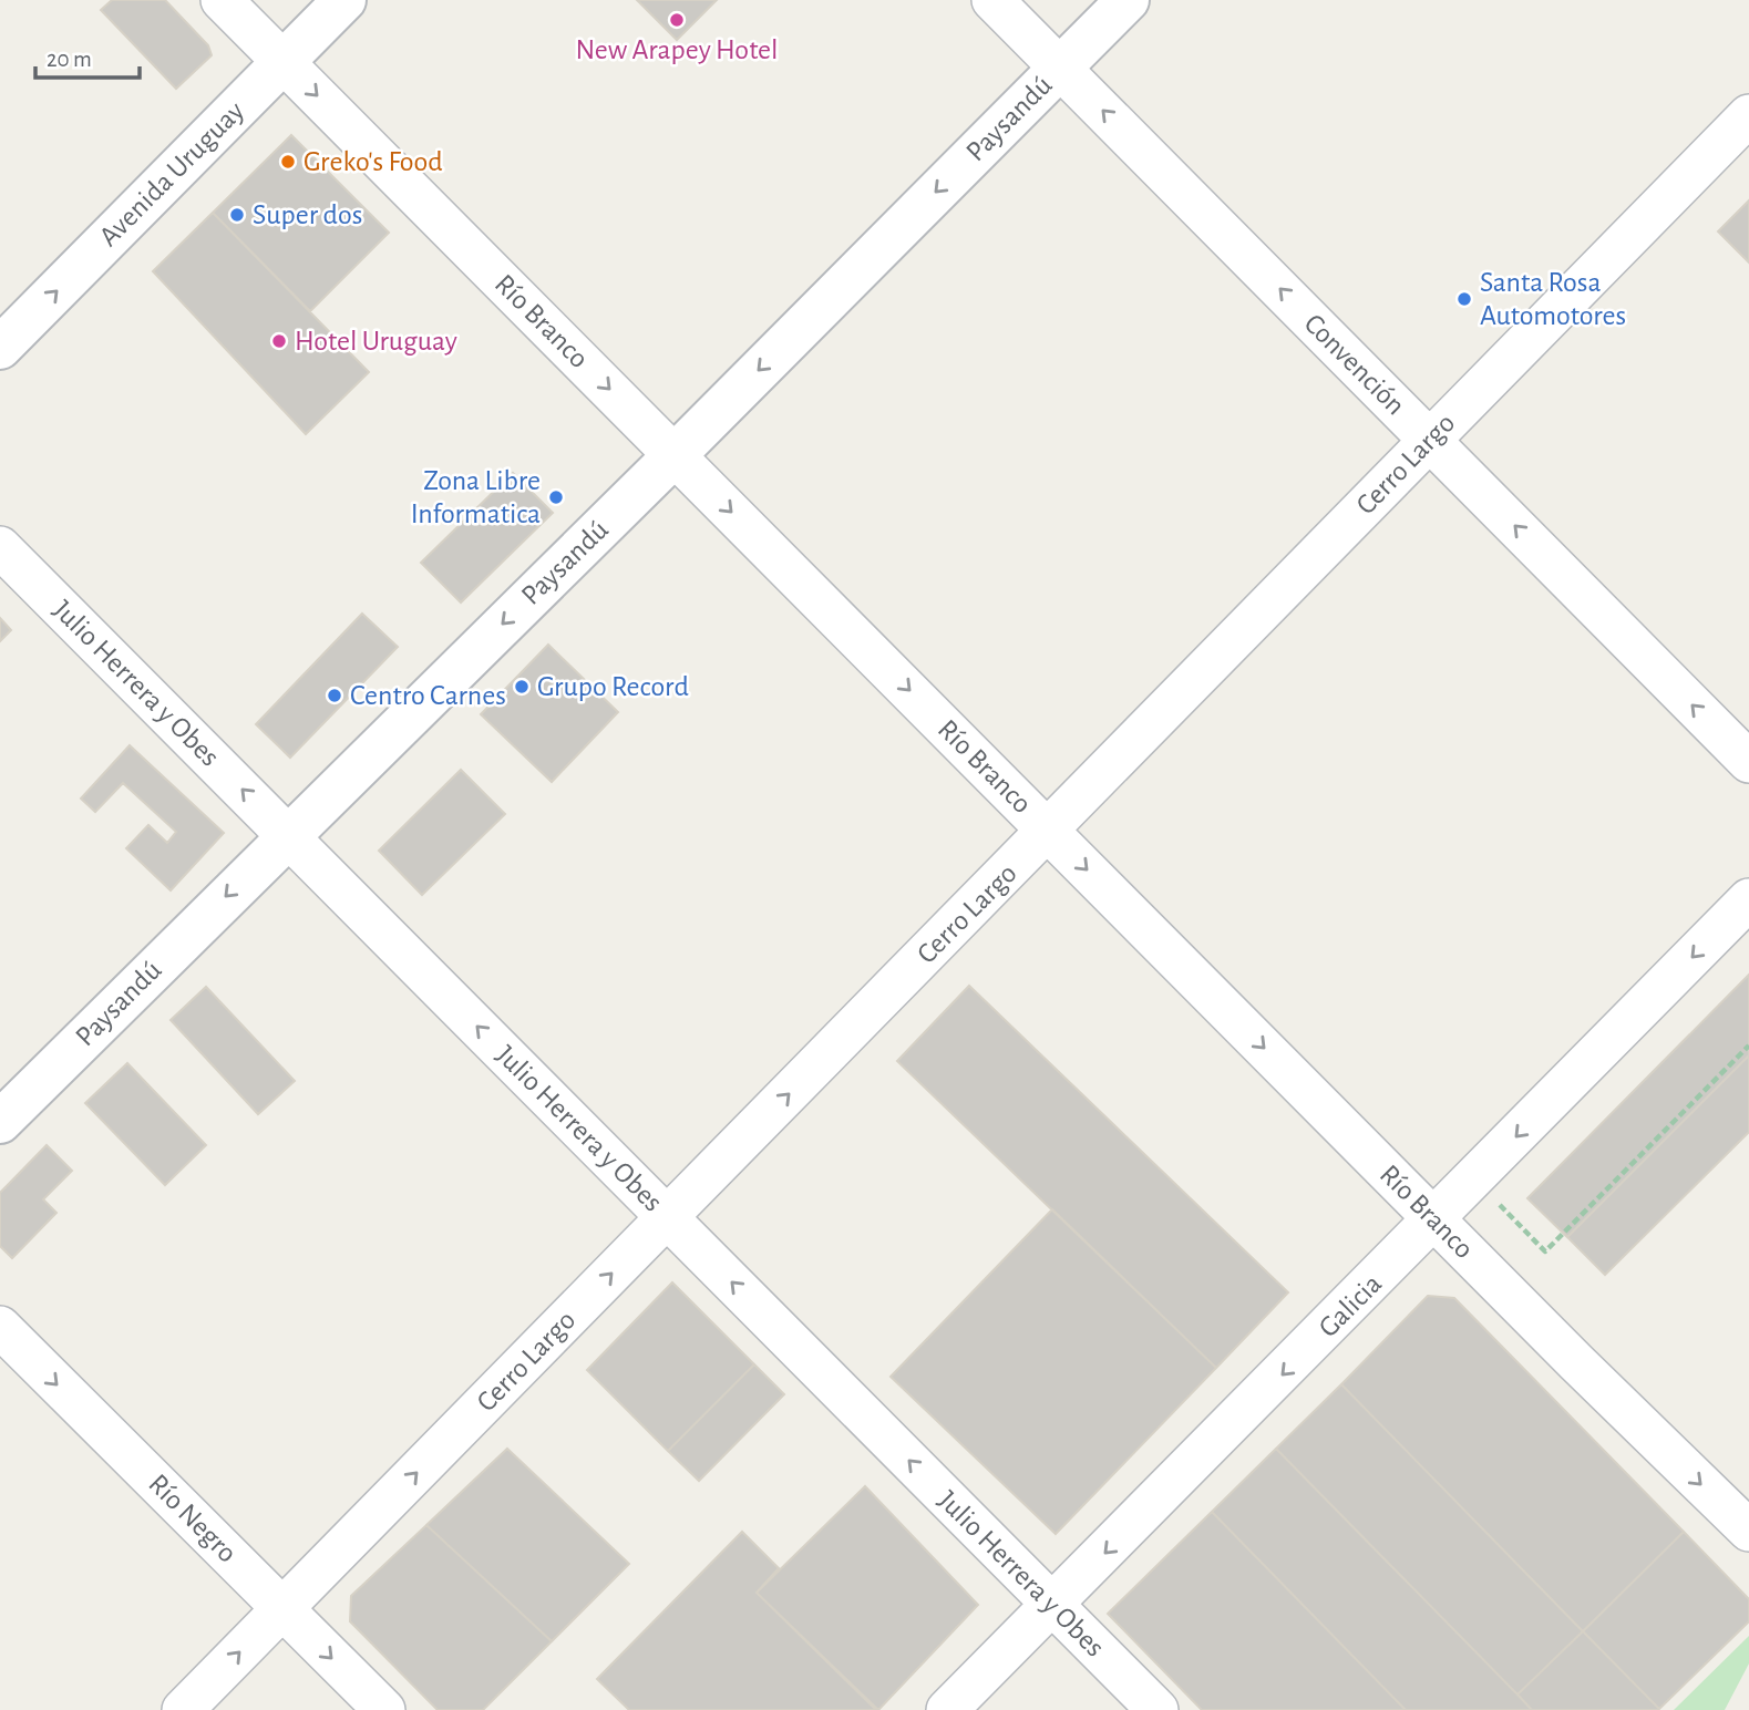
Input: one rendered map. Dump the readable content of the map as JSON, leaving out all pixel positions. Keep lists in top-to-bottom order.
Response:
{
  "streets": {
    "street": [
      "Paysandú",
      "Avenida Uruguay",
      "Río Branco",
      "Convención",
      "Cerro Largo",
      "Julio Herrera y Obes",
      "Galicia",
      "Río Negro"
    ]
  },
  "crossings": [
    ["Paysandú", "Río Branco"],
    ["Paysandú", "Convención"],
    ["Paysandú", "Julio Herrera y Obes"],
    ["Avenida Uruguay", "Río Branco"],
    ["Río Branco", "Cerro Largo"],
    ["Río Branco", "Galicia"],
    ["Convención", "Cerro Largo"],
    ["Cerro Largo", "Julio Herrera y Obes"],
    ["Cerro Largo", "Río Negro"],
    ["Julio Herrera y Obes", "Galicia"]
  ],
  "one_way": [
    "Paysandú",
    "Avenida Uruguay",
    "Río Branco",
    "Convención",
    "Cerro Largo",
    "Julio Herrera y Obes",
    "Galicia",
    "Río Negro"
  ],
  "places": [
    "New Arapey Hotel",
    "Greko's Food",
    "Super dos",
    "Santa Rosa Automotores",
    "Hotel Uruguay",
    "Zona Libre Informatica",
    "Grupo Record",
    "Centro Carnes"
  ],
  "scale_bar": "20 m"
}
